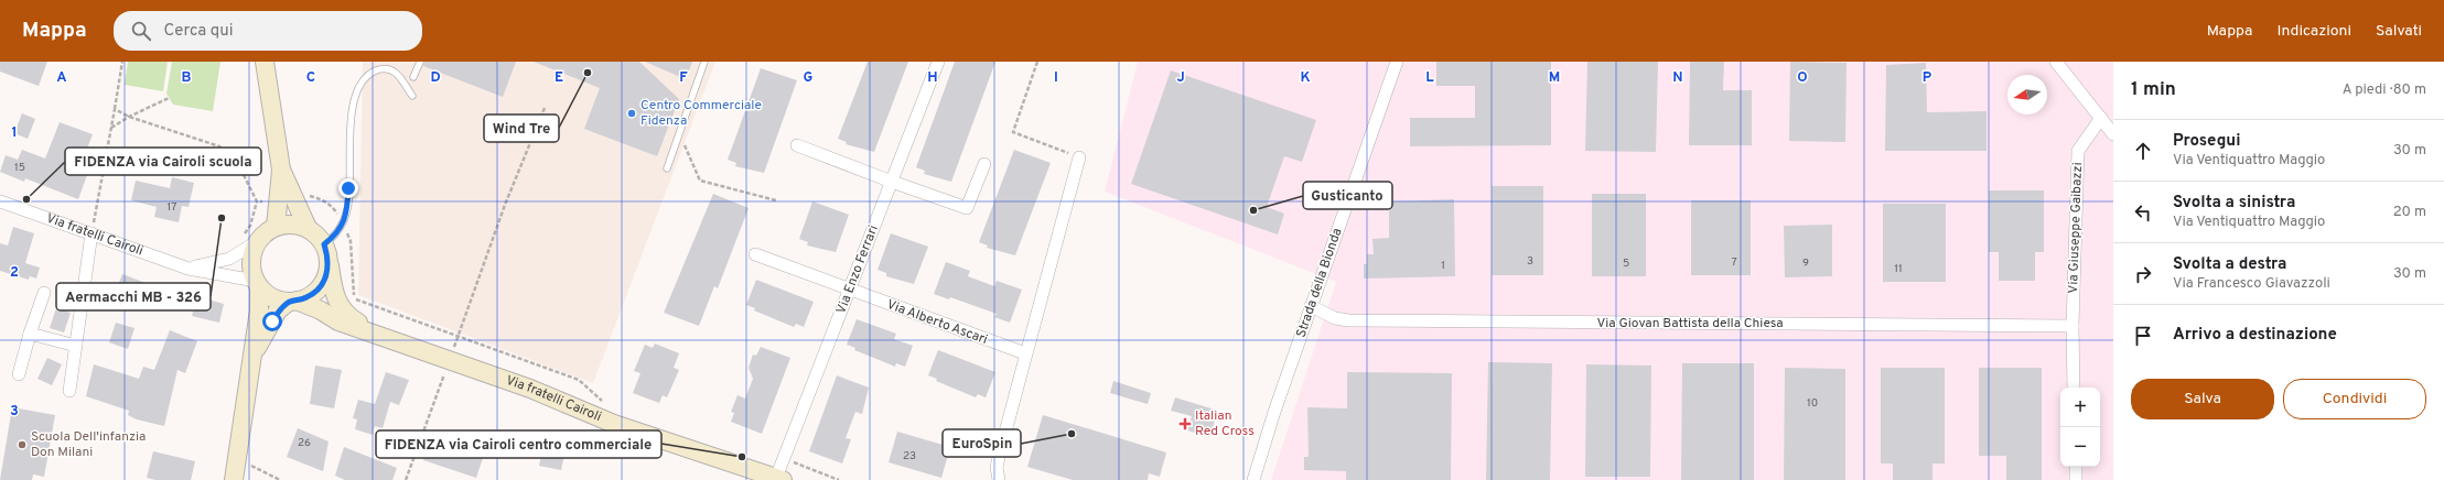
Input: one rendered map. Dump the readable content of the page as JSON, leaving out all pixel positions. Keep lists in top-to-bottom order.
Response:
{
  "streets": {
    "main road": ["Via fratelli Cairoli"],
    "street": [
      "Via Giuseppe Gaibazzi",
      "Via Enzo Ferrari",
      "Strada della Bionda",
      "Via Alberto Ascari",
      "Via Giovan Battista della Chiesa"
    ]
  },
  "crossings": [
    ["Via Giuseppe Gaibazzi", "Via Giovan Battista della Chiesa"],
    ["Via fratelli Cairoli", "Via Enzo Ferrari"],
    ["Via Enzo Ferrari", "Via Alberto Ascari"],
    ["Strada della Bionda", "Via Giovan Battista della Chiesa"]
  ],
  "places": {
    "other": [
      "Wind Tre",
      "Centro Commerciale Fidenza",
      "FIDENZA via Cairoli scuola",
      "Gusticanto",
      "Aermacchi MB - 326",
      "EuroSpin",
      "Scuola Dell'infanzia Don Milani",
      "FIDENZA via Cairoli centro commerciale"
    ],
    "health": ["Italian Red Cross"]
  },
  "house_numbers": [
    "15",
    "17",
    "3",
    "7",
    "5",
    "9",
    "1",
    "11",
    "10",
    "26",
    "23"
  ],
  "north": "left",
  "page": {
    "header": "Mappa",
    "search": "Cerca qui",
    "nav": ["Mappa", "Indicazioni", "Salvati"],
    "heading": ["1 min", "A piedi · 80 m"],
    "list": [
      ["Prosegui", "Via Ventiquattro Maggio", "30 m"],
      ["Svolta a sinistra", "Via Ventiquattro Maggio", "20 m"],
      ["Svolta a destra", "Via Francesco Giavazzoli", "30 m"],
      "Arrivo a destinazione"
    ],
    "buttons": ["Salva", "Condividi"],
    "map_buttons": ["+", "−"]
  },
  "grid": {
    "columns": [
      "A",
      "B",
      "C",
      "D",
      "E",
      "F",
      "G",
      "H",
      "I",
      "J",
      "K",
      "L",
      "M",
      "N",
      "O",
      "P"
    ],
    "rows": ["1", "2", "3"]
  }
}
